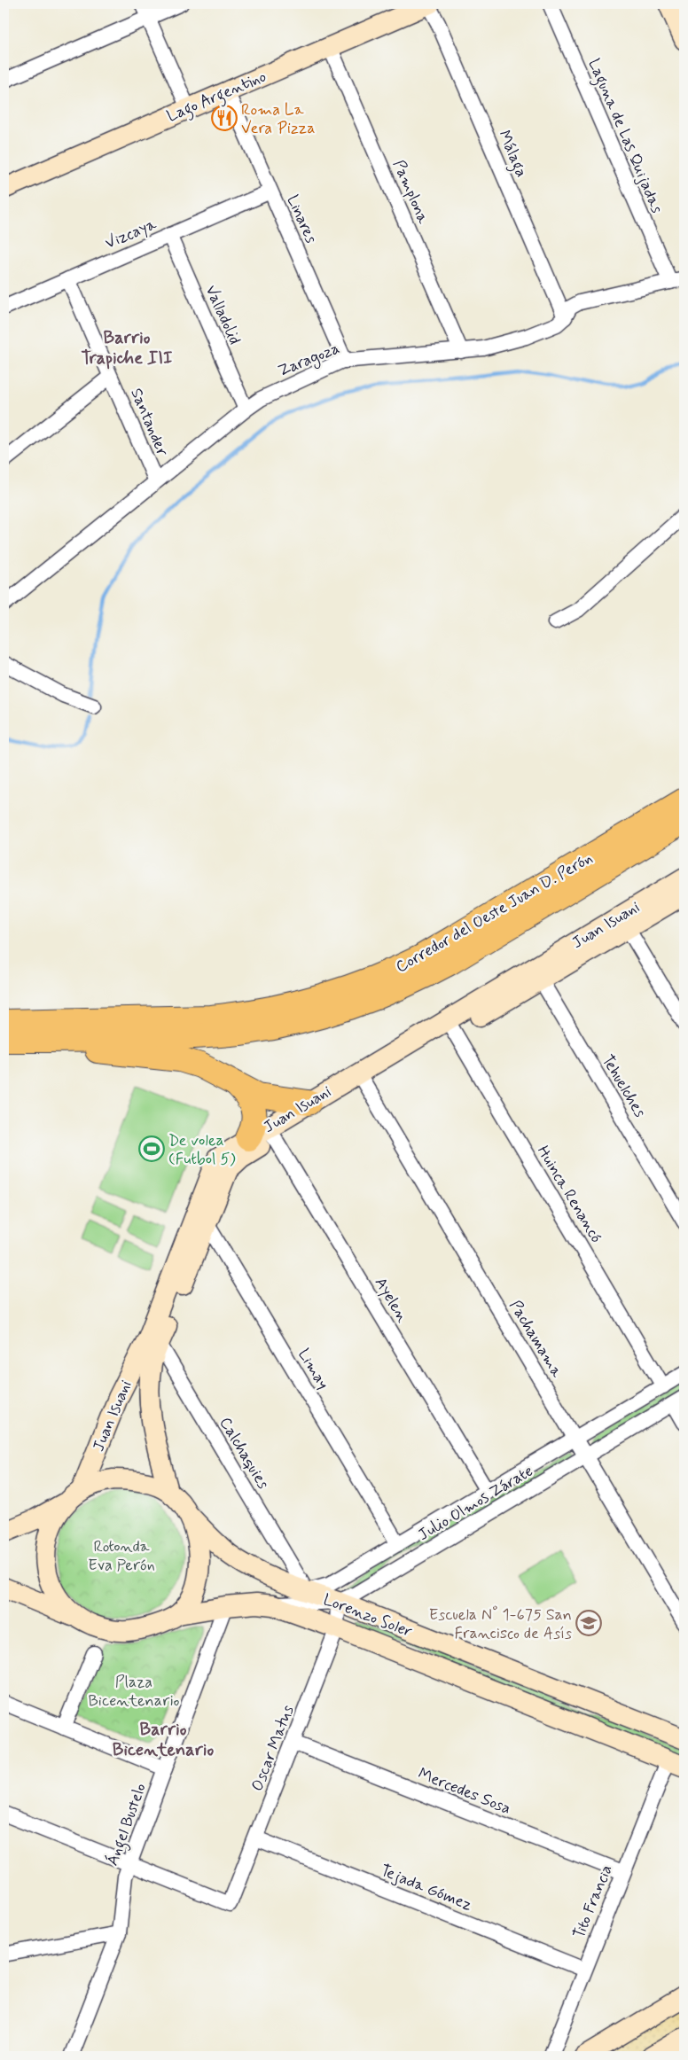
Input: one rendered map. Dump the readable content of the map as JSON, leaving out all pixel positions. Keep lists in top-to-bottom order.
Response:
{
  "streets": {
    "highway": ["Corredor del Oeste Juan D. Perón"],
    "street": [
      "Lago Argentino",
      "Laguna de Las Quijadas",
      "Málaga",
      "Pamplona",
      "Linares",
      "Vizcaya",
      "Valladolid",
      "Zaragoza",
      "Santander",
      "Juan Isuani",
      "Tehuelches",
      "Huinca Renancó",
      "Ayelen",
      "Pachamama",
      "Limay",
      "Calchaquies",
      "Julio Olmos Zárate",
      "Lorenzo Soler",
      "Oscar Matus",
      "Mercedes Sosa",
      "Ángel Bustelo",
      "Tejada Gómez",
      "Tito Francia"
    ]
  },
  "crossings": [
    ["Lago Argentino", "Málaga"],
    ["Lago Argentino", "Pamplona"],
    ["Lago Argentino", "Linares"],
    ["Laguna de Las Quijadas", "Zaragoza"],
    ["Málaga", "Zaragoza"],
    ["Pamplona", "Zaragoza"],
    ["Linares", "Vizcaya"],
    ["Linares", "Zaragoza"],
    ["Vizcaya", "Valladolid"],
    ["Vizcaya", "Santander"],
    ["Valladolid", "Zaragoza"],
    ["Zaragoza", "Santander"],
    ["Juan Isuani", "Tehuelches"],
    ["Juan Isuani", "Huinca Renancó"],
    ["Juan Isuani", "Ayelen"],
    ["Juan Isuani", "Pachamama"],
    ["Juan Isuani", "Limay"],
    ["Juan Isuani", "Calchaquies"],
    ["Juan Isuani", "Lorenzo Soler"],
    ["Huinca Renancó", "Julio Olmos Zárate"],
    ["Ayelen", "Julio Olmos Zárate"],
    ["Pachamama", "Julio Olmos Zárate"],
    ["Limay", "Julio Olmos Zárate"],
    ["Calchaquies", "Julio Olmos Zárate"],
    ["Calchaquies", "Lorenzo Soler"],
    ["Julio Olmos Zárate", "Lorenzo Soler"],
    ["Julio Olmos Zárate", "Oscar Matus"],
    ["Lorenzo Soler", "Oscar Matus"],
    ["Lorenzo Soler", "Ángel Bustelo"],
    ["Lorenzo Soler", "Tito Francia"],
    ["Oscar Matus", "Mercedes Sosa"],
    ["Oscar Matus", "Ángel Bustelo"],
    ["Oscar Matus", "Tejada Gómez"],
    ["Mercedes Sosa", "Tito Francia"],
    ["Tejada Gómez", "Tito Francia"]
  ],
  "districts": ["Barrio Trapiche III", "Barrio Bicentenario"],
  "parks": ["Rotonda Eva Perón", "Plaza Bicentenario"],
  "places": {
    "restaurant": ["Roma La Vera Pizza"],
    "sports": ["De volea (Futbol 5)"],
    "school or university": ["Escuela N° 1-675 San Francisco de Asís"]
  }
}
